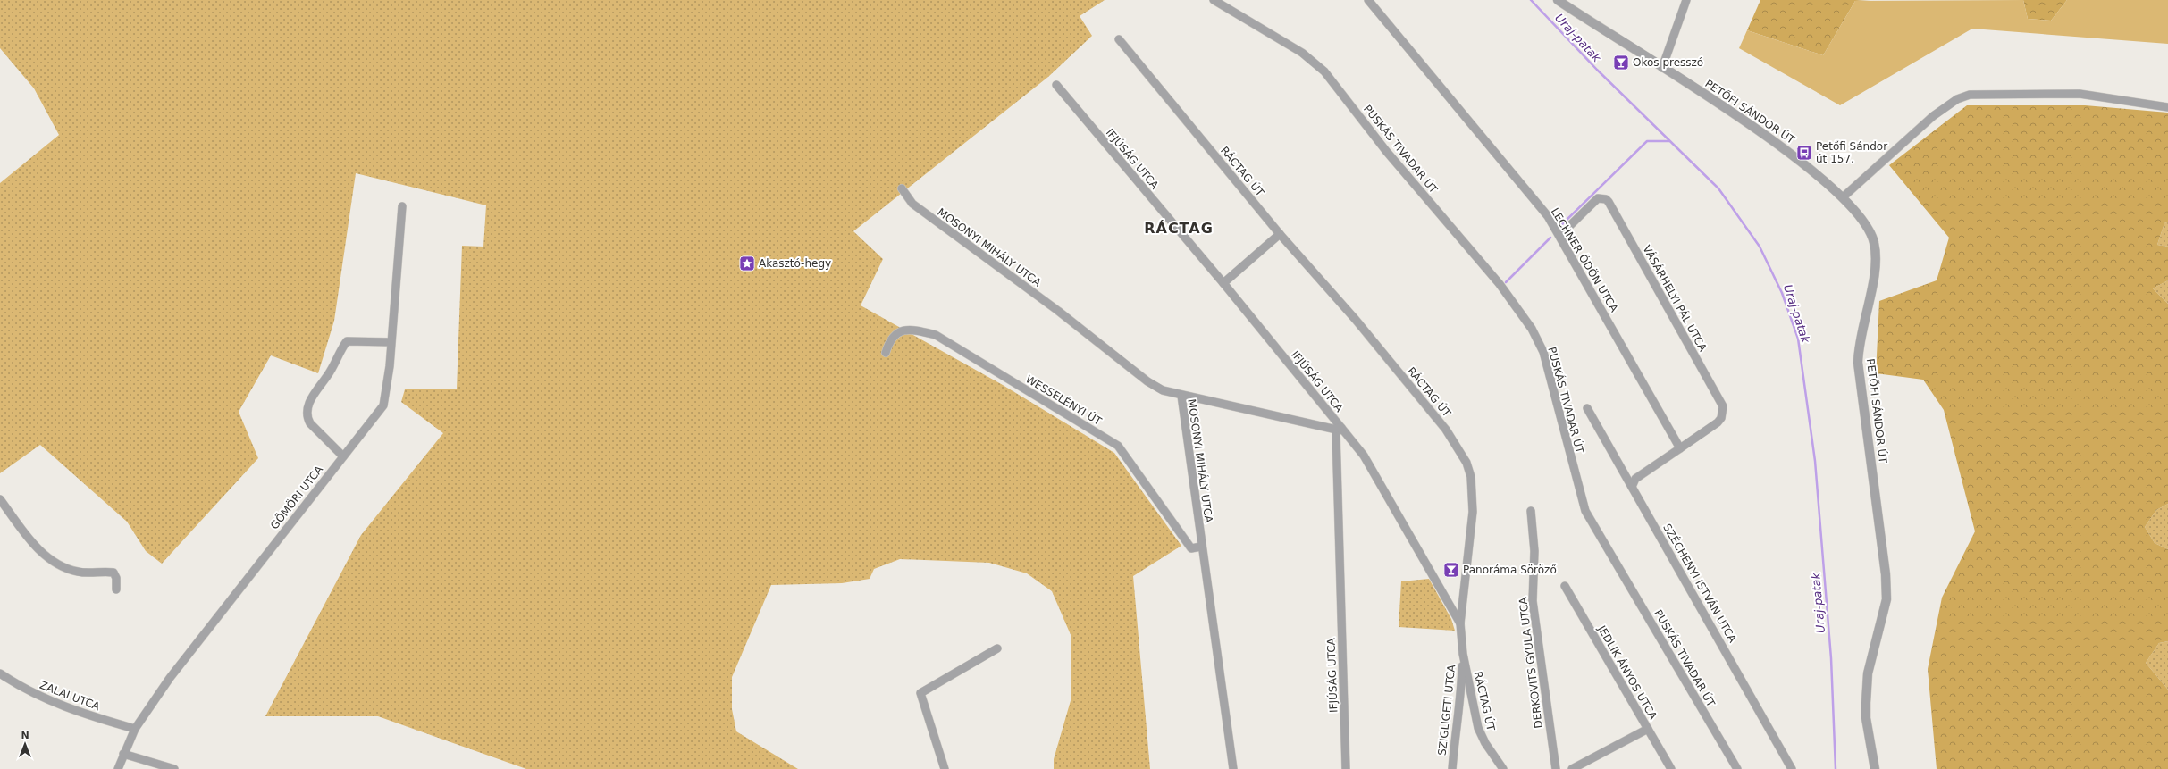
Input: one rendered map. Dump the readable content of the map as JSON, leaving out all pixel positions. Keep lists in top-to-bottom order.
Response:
{
  "streets": {
    "street": [
      "PETŐFI SÁNDOR ÚT",
      "PUSKÁS TIVADAR ÚT",
      "IFJÚSÁG UTCA",
      "RÁCTAG ÚT",
      "MOSONYI MIHÁLY UTCA",
      "LECHNER ÖDÖN UTCA",
      "VÁSÁRHELYI PÁL UTCA",
      "WESSELÉNYI ÚT",
      "GÖMÖRI UTCA",
      "SZÉCHENYI ISTVÁN UTCA",
      "DERKOVITS GYULA UTCA",
      "JEDLIK ÁNYOS UTCA",
      "ZALAI UTCA",
      "SZIGLIGETI UTCA"
    ]
  },
  "crossings": [
    ["RÁCTAG ÚT", "SZIGLIGETI UTCA"],
    ["MOSONYI MIHÁLY UTCA", "WESSELÉNYI ÚT"],
    ["LECHNER ÖDÖN UTCA", "VÁSÁRHELYI PÁL UTCA"],
    ["GÖMÖRI UTCA", "ZALAI UTCA"]
  ],
  "districts": ["RÁCTAG"],
  "water": ["Uraj-patak"],
  "places": {
    "bar": ["Okos presszó", "Panoráma Söröző"],
    "bus stop": ["Petőfi Sándor út 157."],
    "place": ["Akasztó-hegy"]
  },
  "north": "top"
}
